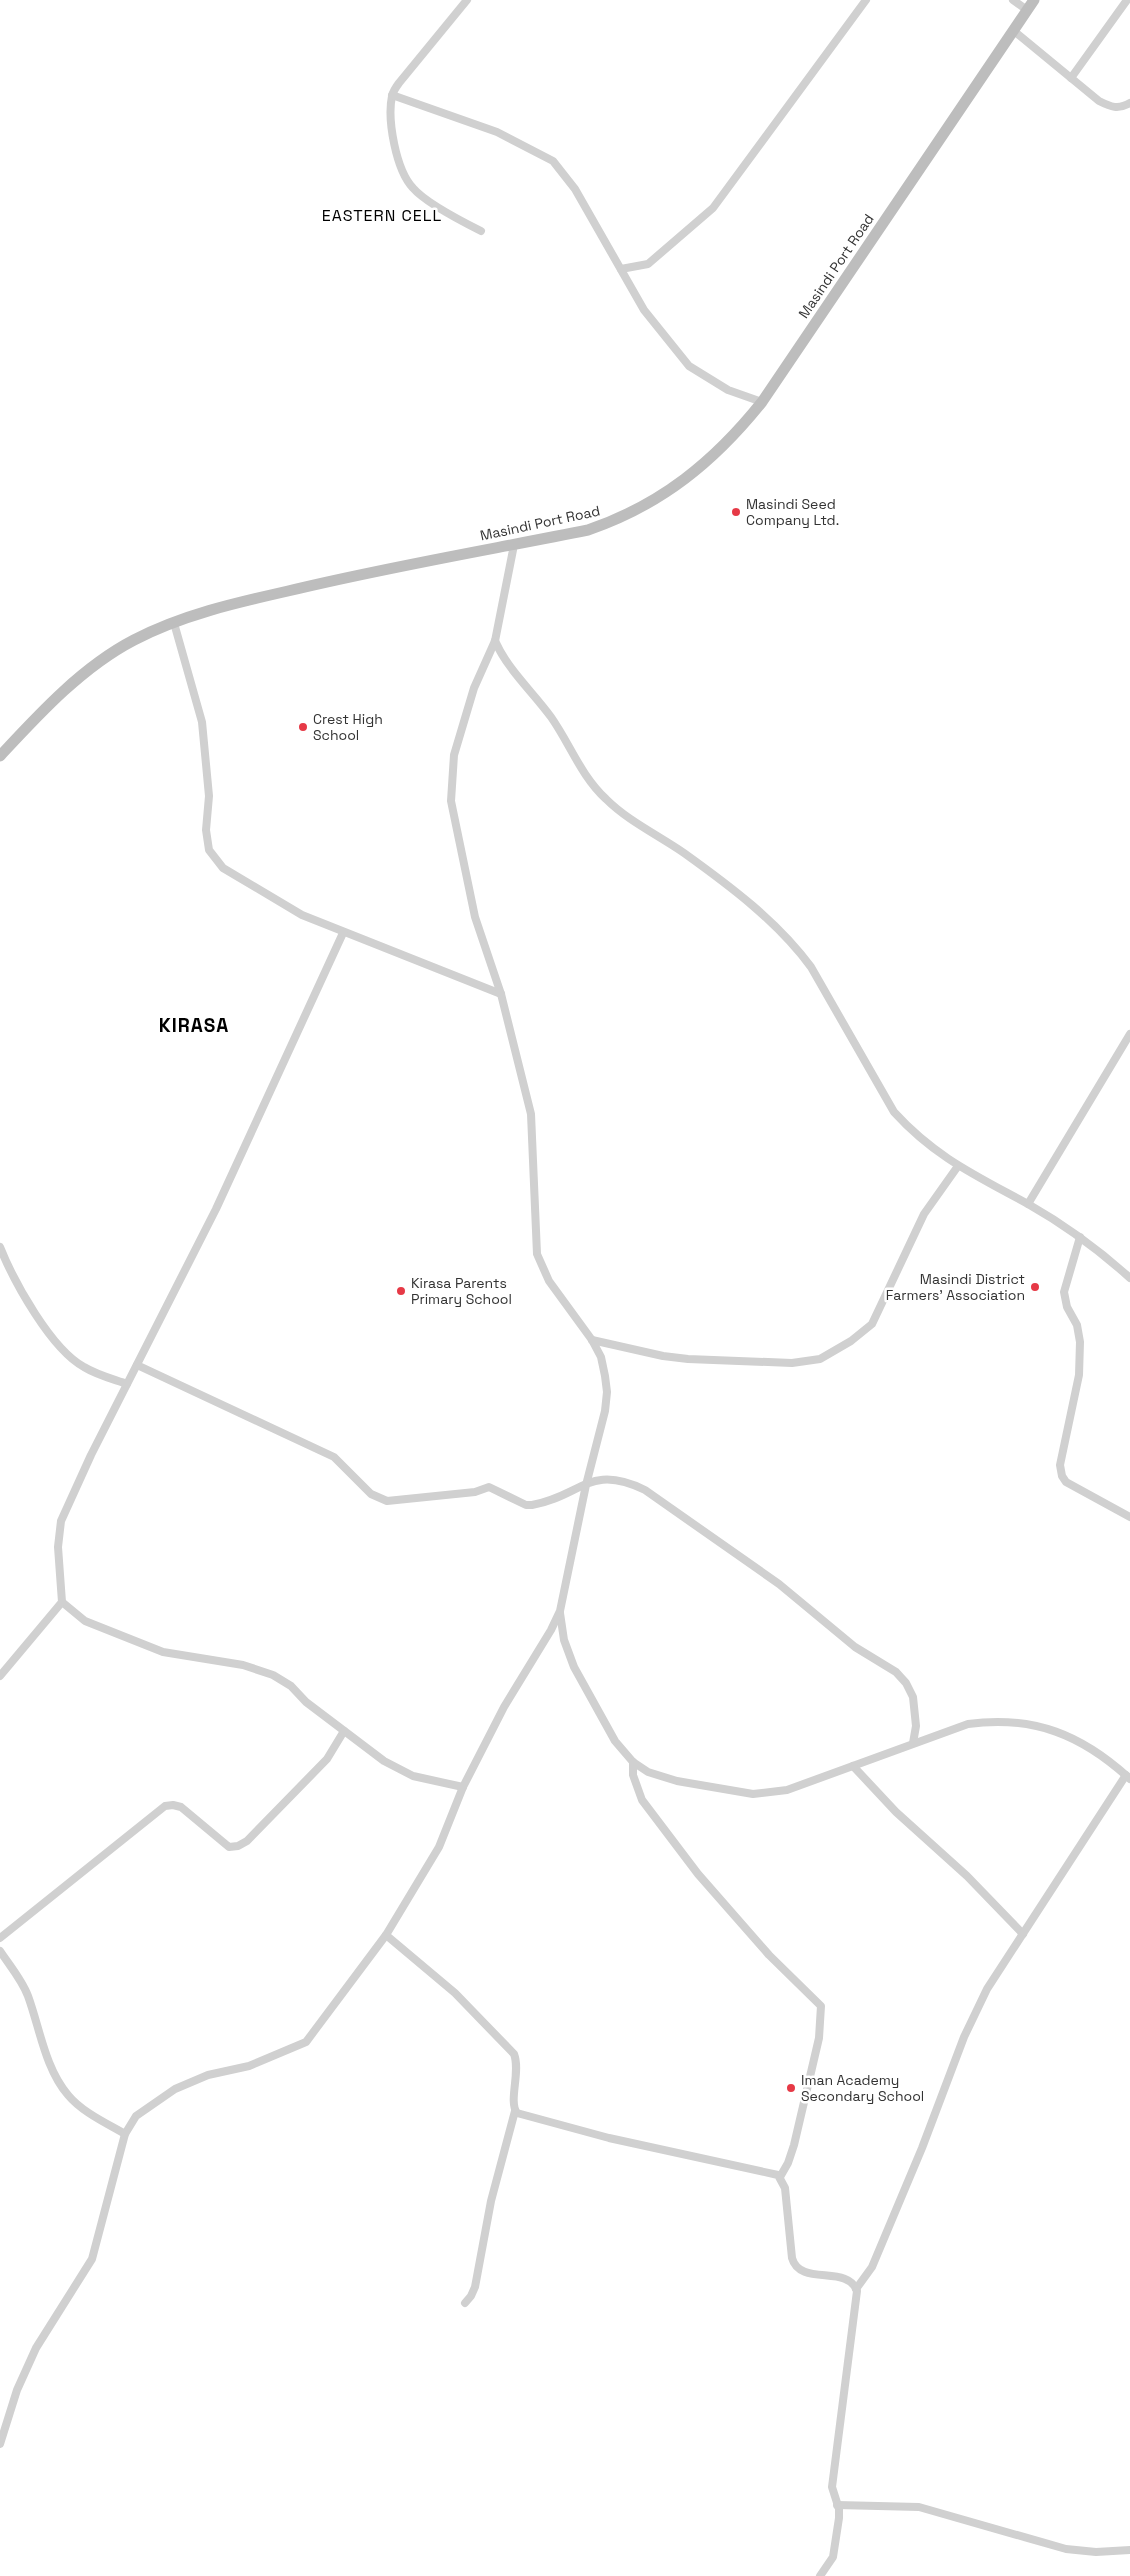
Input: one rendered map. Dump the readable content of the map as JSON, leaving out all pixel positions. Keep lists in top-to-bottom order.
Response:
{
  "streets": {
    "main road": ["Masindi Port Road"]
  },
  "districts": ["EASTERN CELL", "KIRASA"],
  "places": [
    "Masindi Seed Company Ltd.",
    "Crest High School",
    "Masindi District Farmers' Association",
    "Kirasa Parents Primary School",
    "Iman Academy Secondary School"
  ]
}
